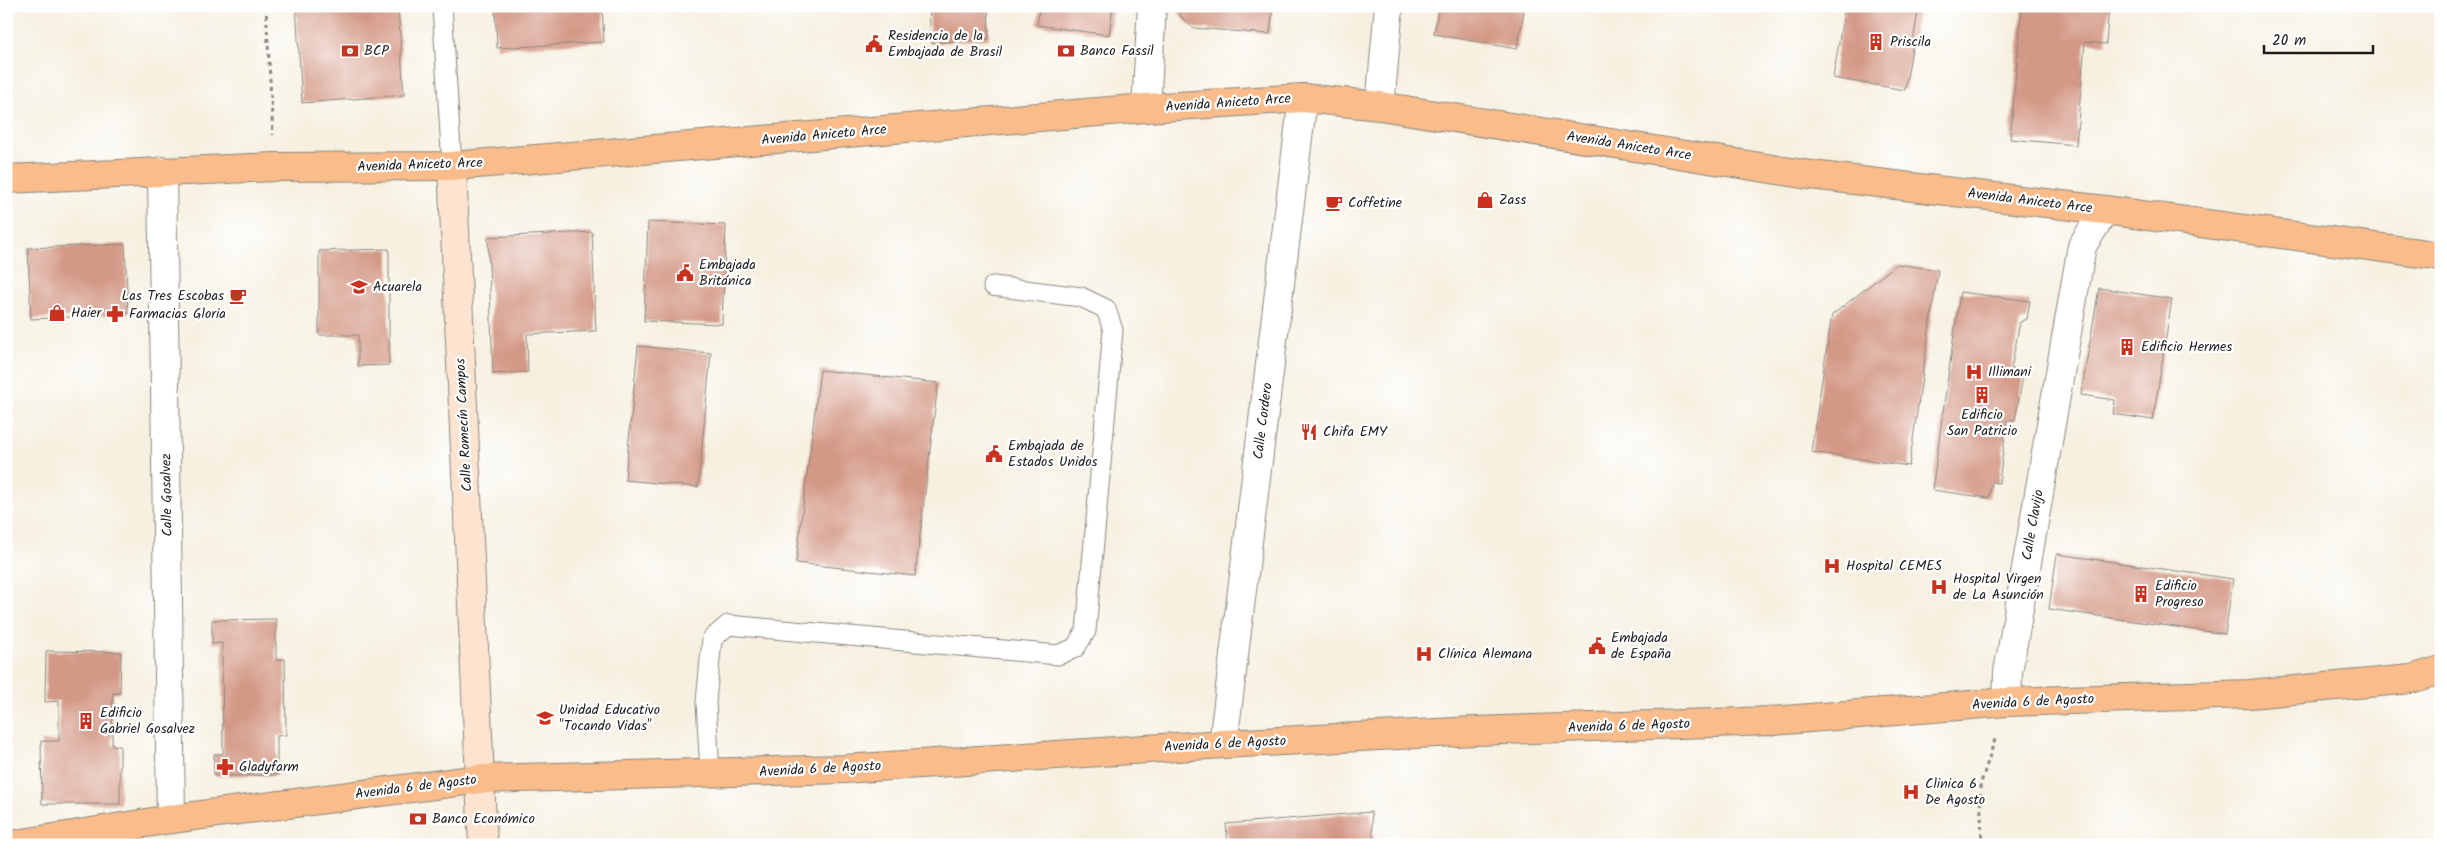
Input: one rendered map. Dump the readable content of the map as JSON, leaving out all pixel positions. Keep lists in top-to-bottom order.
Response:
{
  "streets": {
    "main road": ["Avenida Aniceto Arce", "Calle Romecín Campos", "Avenida 6 de Agosto"],
    "street": ["Calle Cordero", "Calle Gosalvez", "Calle Clavijo"]
  },
  "crossings": [
    ["Avenida Aniceto Arce", "Calle Cordero"],
    ["Avenida Aniceto Arce", "Calle Romecín Campos"],
    ["Avenida Aniceto Arce", "Calle Gosalvez"],
    ["Avenida Aniceto Arce", "Calle Clavijo"],
    ["Calle Cordero", "Avenida 6 de Agosto"],
    ["Calle Romecín Campos", "Avenida 6 de Agosto"],
    ["Calle Gosalvez", "Avenida 6 de Agosto"],
    ["Calle Clavijo", "Avenida 6 de Agosto"]
  ],
  "places": {
    "building": [
      "Priscila",
      "Edificio Hermes",
      "Edificio San Patricio",
      "Edificio Progreso",
      "Edificio Gabriel Gosalvez"
    ],
    "public building": [
      "Residencia de la Embajada de Brasil",
      "Embajada Británica",
      "Embajada de Estados Unidos",
      "Embajada de España"
    ],
    "bank": ["BCP", "Banco Fassil", "Banco Económico"],
    "shop": ["Zass", "Haier"],
    "cafe": ["Coffetine", "Las Tres Escobas"],
    "school or university": ["Acuarela", "Unidad Educativo \"Tocando Vidas\""],
    "pharmacy": ["Farmacias Gloria", "Gladyfarm"],
    "hospital": [
      "Illimani",
      "Hospital CEMES",
      "Hospital Virgen de La Asunción",
      "Clínica Alemana",
      "Clinica 6 De Agosto"
    ],
    "restaurant": ["Chifa EMY"]
  },
  "scale_bar": "20 m"
}
